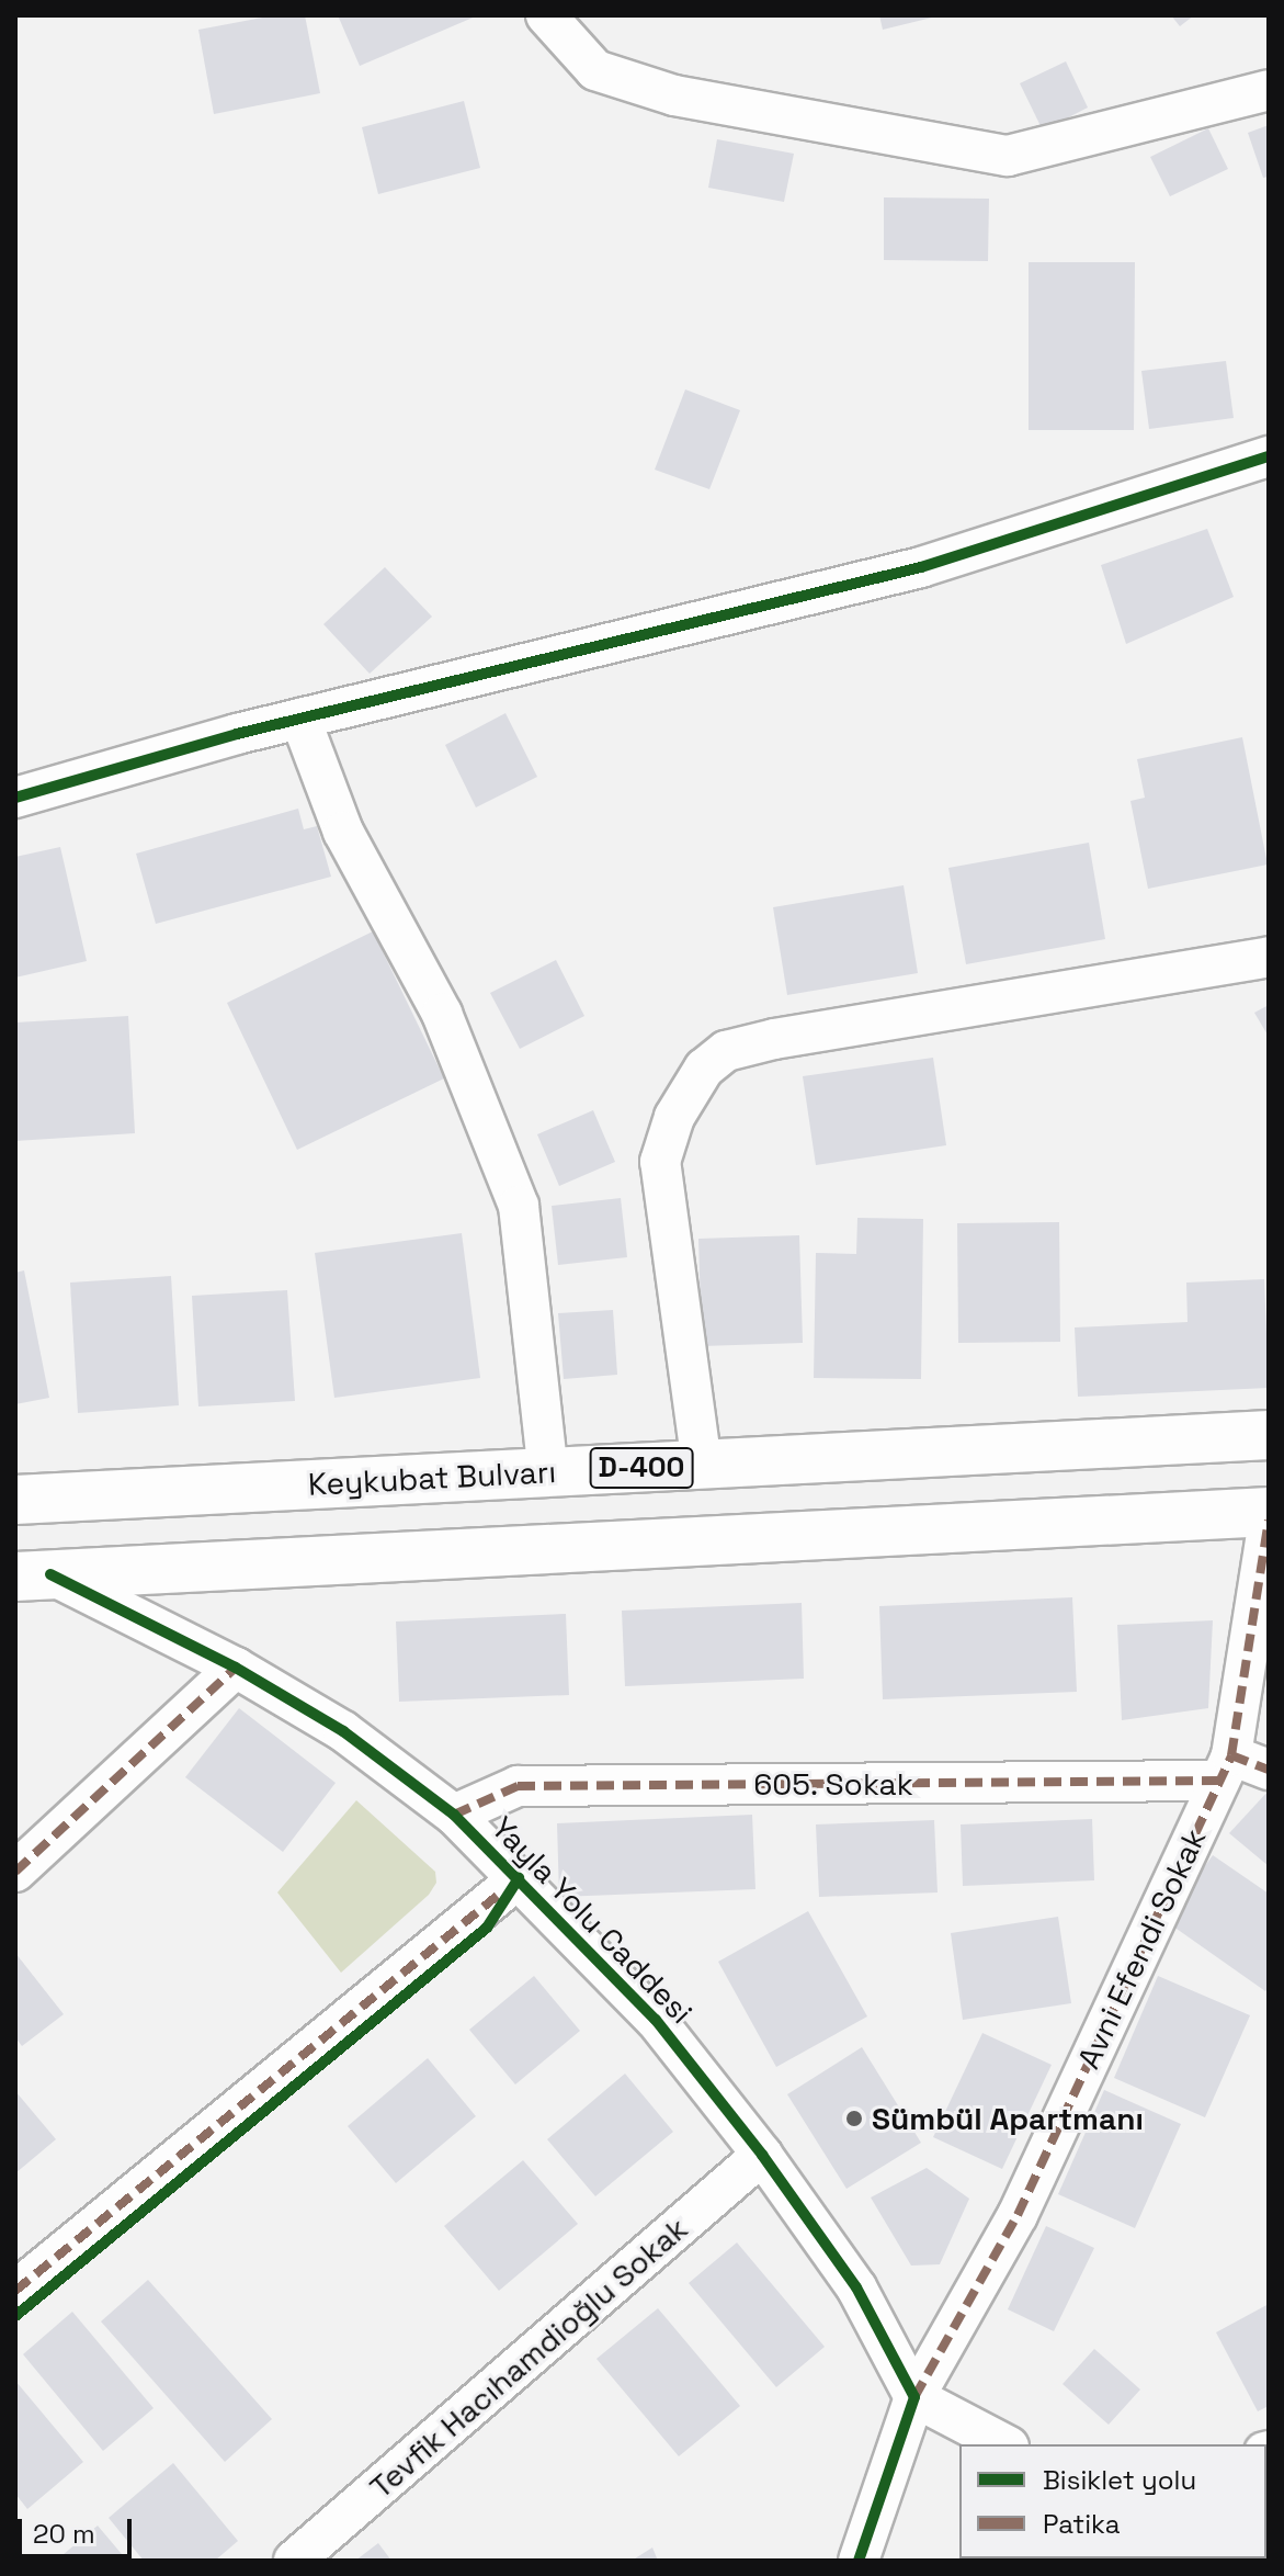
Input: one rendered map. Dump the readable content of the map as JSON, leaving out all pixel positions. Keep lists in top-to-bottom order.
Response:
{
  "streets": {
    "highway": ["D-400", "Keykubat Bulvarı"],
    "street": [
      "605. Sokak",
      "Yayla Yolu Caddesi",
      "Avni Efendi Sokak",
      "Tevfik Hacıhamdioğlu Sokak"
    ]
  },
  "crossings": [
    ["605. Sokak", "Yayla Yolu Caddesi"],
    ["605. Sokak", "Avni Efendi Sokak"],
    ["Yayla Yolu Caddesi", "Avni Efendi Sokak"],
    ["Yayla Yolu Caddesi", "Tevfik Hacıhamdioğlu Sokak"]
  ],
  "places": ["Sümbül Apartmanı"],
  "legend": ["Bisiklet yolu", "Patika"],
  "scale_bar": "20 m"
}
